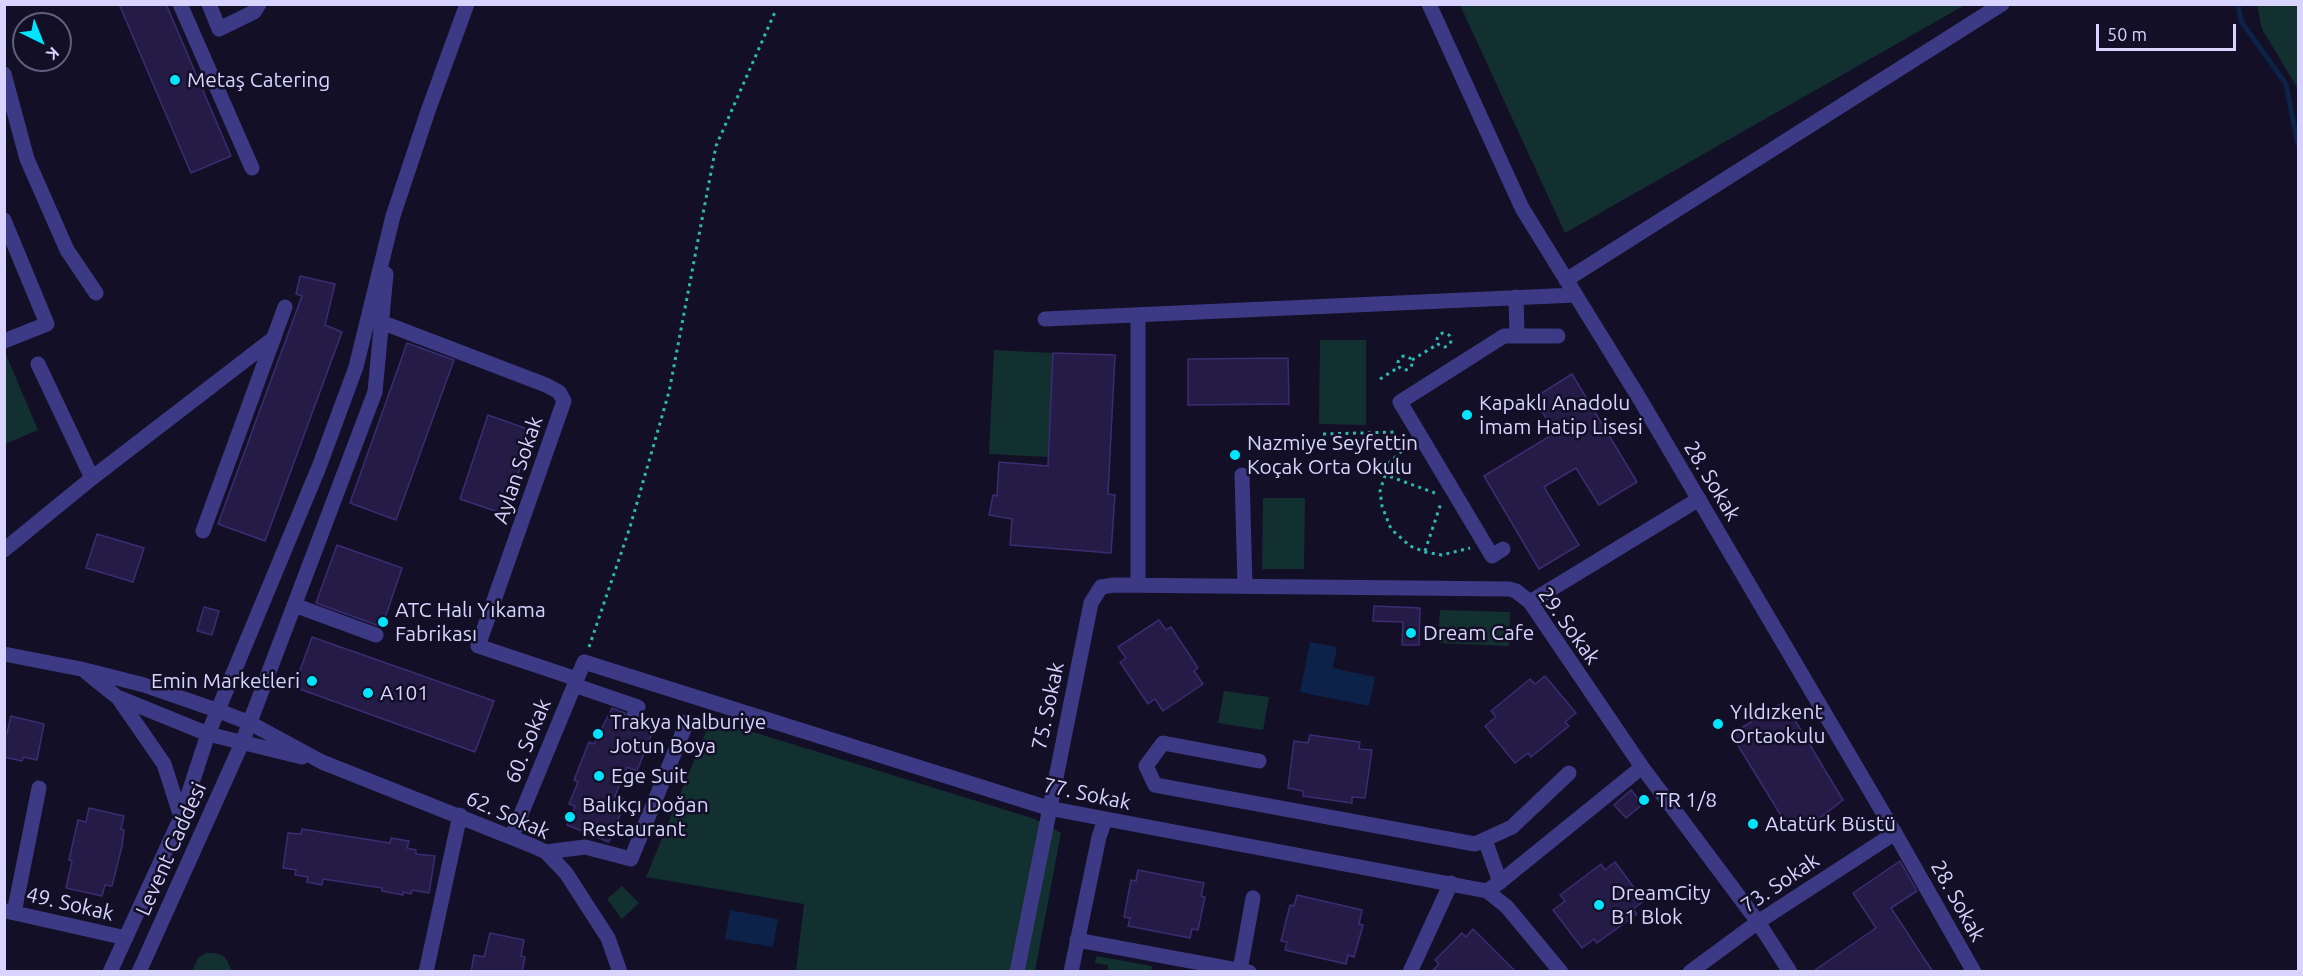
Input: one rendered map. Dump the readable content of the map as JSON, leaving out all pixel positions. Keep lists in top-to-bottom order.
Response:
{
  "streets": {
    "street": [
      "Aylan Sokak",
      "28. Sokak",
      "29. Sokak",
      "75. Sokak",
      "60. Sokak",
      "77. Sokak",
      "62. Sokak",
      "Levent Caddesi",
      "73. Sokak",
      "49. Sokak"
    ]
  },
  "crossings": [
    ["Aylan Sokak", "60. Sokak"],
    ["Aylan Sokak", "Levent Caddesi"],
    ["28. Sokak", "73. Sokak"],
    ["29. Sokak", "75. Sokak"],
    ["29. Sokak", "73. Sokak"],
    ["75. Sokak", "77. Sokak"],
    ["60. Sokak", "77. Sokak"],
    ["60. Sokak", "62. Sokak"],
    ["62. Sokak", "Levent Caddesi"]
  ],
  "places": [
    "Metaş Catering",
    "Kapaklı Anadolu İmam Hatip Lisesi",
    "Nazmiye Seyfettin Koçak Orta Okulu",
    "ATC Halı Yıkama Fabrikası",
    "Dream Cafe",
    "Emin Marketleri",
    "A101",
    "Yıldızkent Ortaokulu",
    "Trakya Nalburiye Jotun Boya",
    "Ege Suit",
    "TR 1/8",
    "Balıkçı Doğan Restaurant",
    "Atatürk Büstü",
    "DreamCity B1 Blok"
  ],
  "scale_bar": "50 m",
  "north": "bottom right"
}
